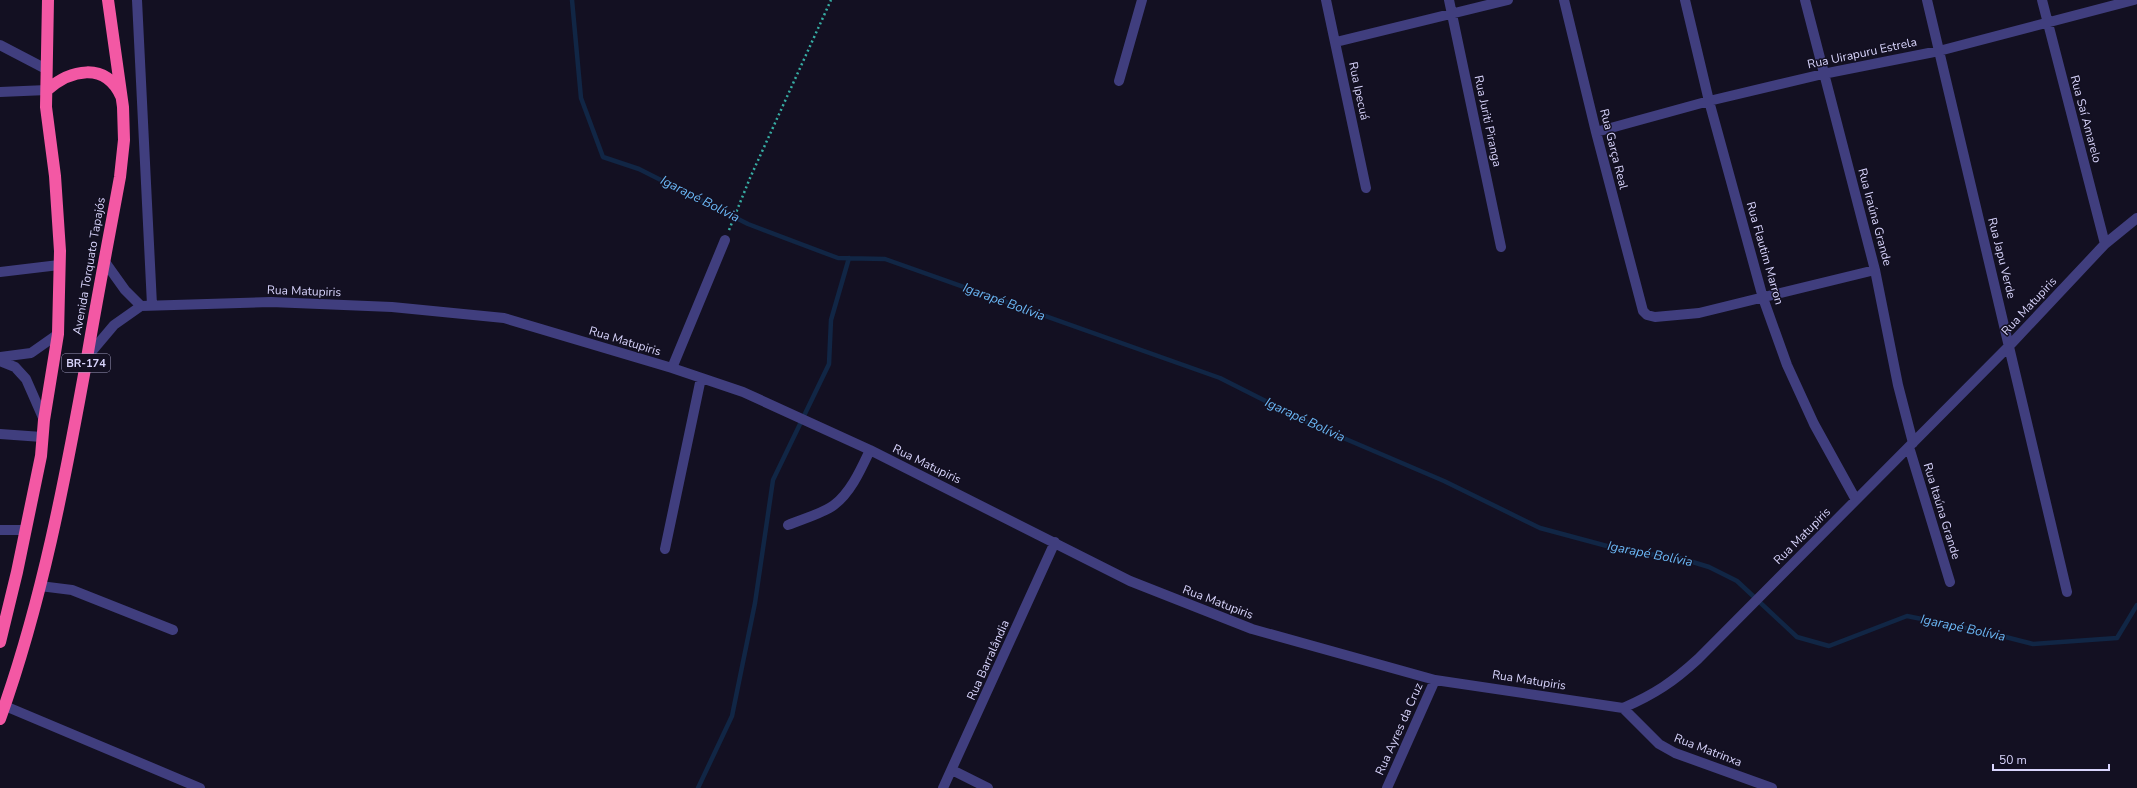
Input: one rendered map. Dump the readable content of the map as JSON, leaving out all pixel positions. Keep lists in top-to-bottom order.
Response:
{
  "streets": {
    "highway": ["Avenida Torquato Tapajós", "BR-174"],
    "street": [
      "Rua Uirapuru Estrela",
      "Rua Ipecuá",
      "Rua Saí Amarelo",
      "Rua Juriti Piranga",
      "Rua Garça Real",
      "Rua Iraúna Grande",
      "Rua Flautim Marron",
      "Rua Japu Verde",
      "Rua Matupiris",
      "Rua Itaúna Grande",
      "Rua Barralândia",
      "Rua Ayres da Cruz",
      "Rua Matrinxa"
    ]
  },
  "crossings": [
    ["Rua Uirapuru Estrela", "Rua Saí Amarelo"],
    ["Rua Uirapuru Estrela", "Rua Garça Real"],
    ["Rua Uirapuru Estrela", "Rua Iraúna Grande"],
    ["Rua Uirapuru Estrela", "Rua Flautim Marron"],
    ["Rua Uirapuru Estrela", "Rua Japu Verde"],
    ["Rua Saí Amarelo", "Rua Matupiris"],
    ["Rua Garça Real", "Rua Flautim Marron"],
    ["Rua Iraúna Grande", "Rua Matupiris"],
    ["Rua Iraúna Grande", "Rua Itaúna Grande"],
    ["Rua Flautim Marron", "Rua Matupiris"],
    ["Rua Japu Verde", "Rua Matupiris"],
    ["Avenida Torquato Tapajós", "Rua Matupiris"],
    ["Rua Matupiris", "Rua Itaúna Grande"],
    ["Rua Matupiris", "Rua Barralândia"],
    ["Rua Matupiris", "Rua Ayres da Cruz"],
    ["Rua Matupiris", "Rua Matrinxa"]
  ],
  "water": ["Igarapé Bolívia"],
  "scale_bar": "50 m"
}
